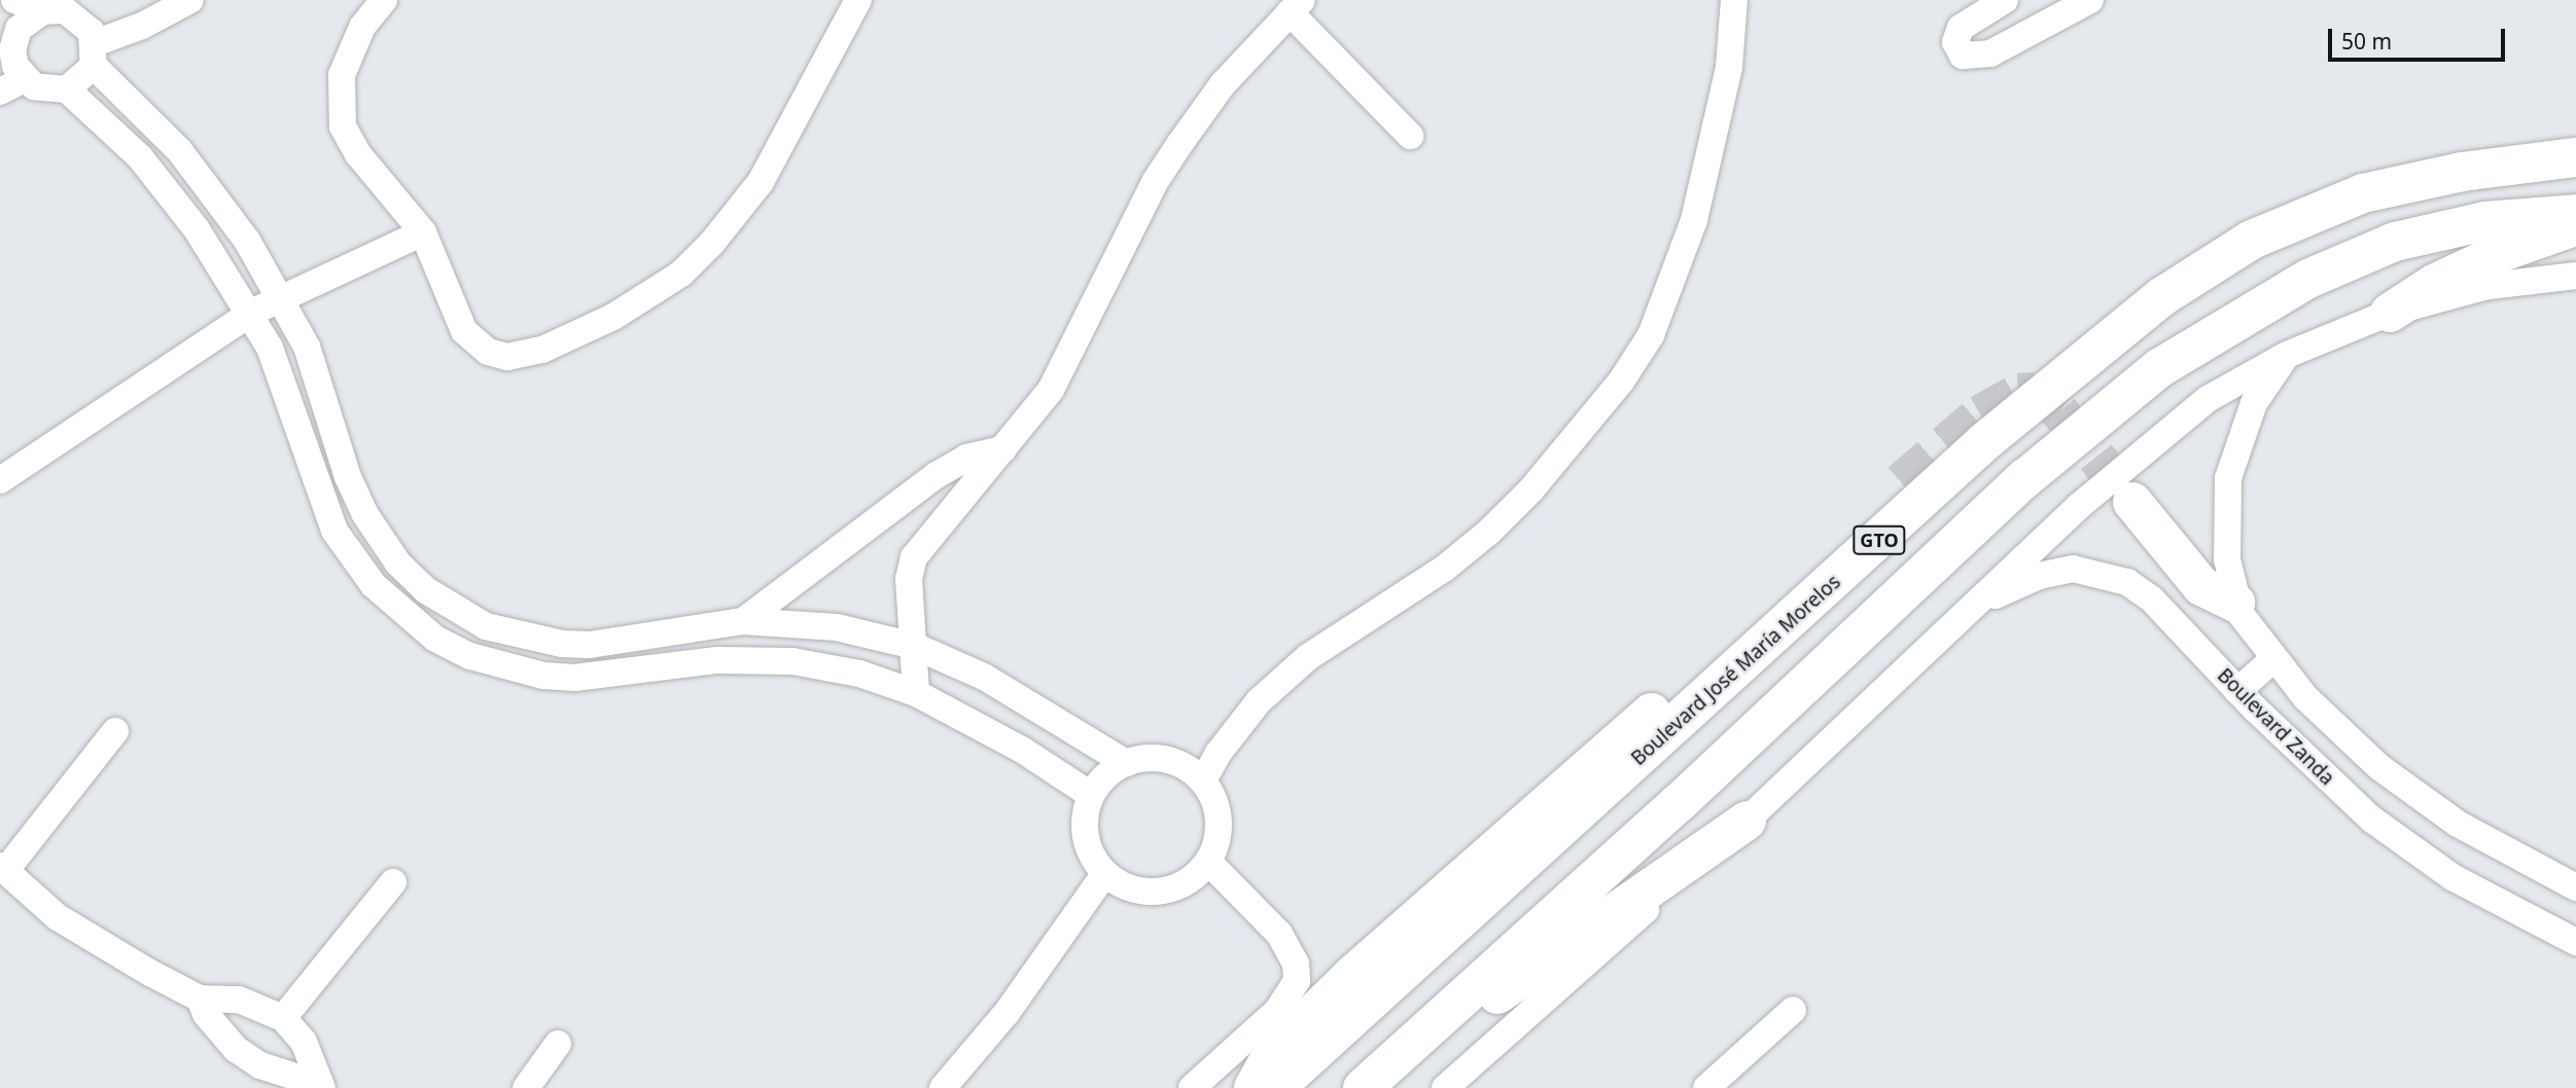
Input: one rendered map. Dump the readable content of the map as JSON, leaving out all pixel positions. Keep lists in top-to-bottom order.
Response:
{
  "streets": {
    "main road": ["GTO", "Boulevard José María Morelos"],
    "street": ["Boulevard Zanda"]
  },
  "scale_bar": "50 m"
}
